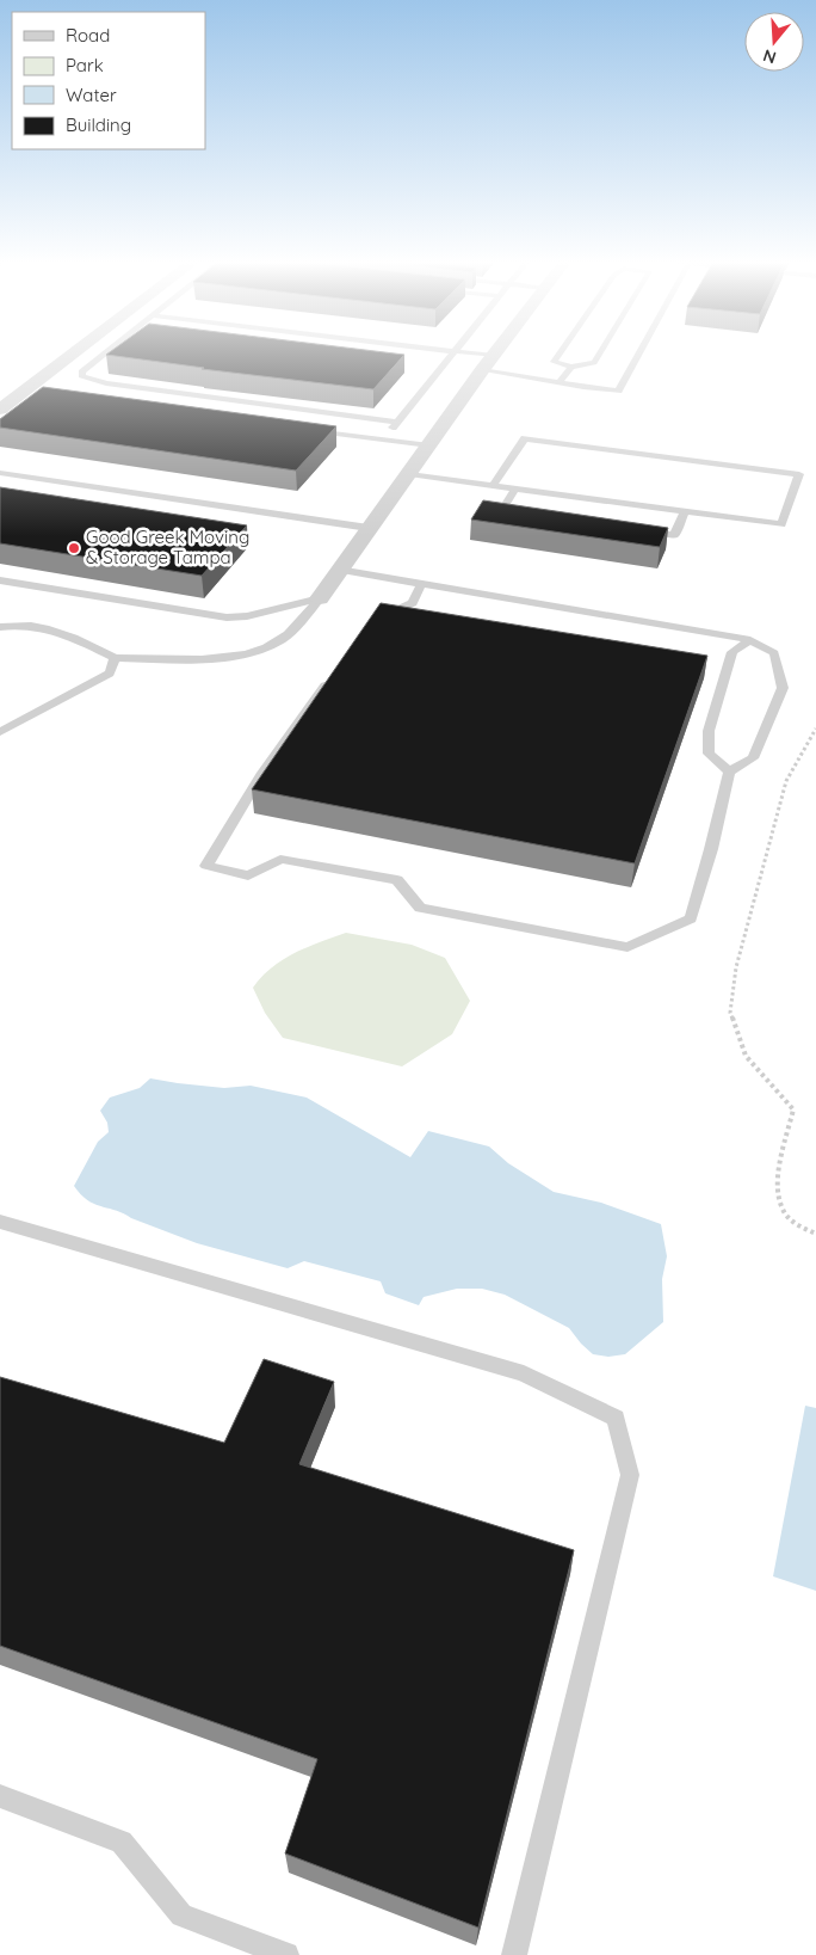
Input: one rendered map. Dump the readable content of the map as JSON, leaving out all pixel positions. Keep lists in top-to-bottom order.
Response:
{
  "places": ["Good Greek Moving & Storage Tampa"],
  "legend": [
    "Road",
    "Park",
    "Water",
    "Building"
  ],
  "north": "bottom"
}
